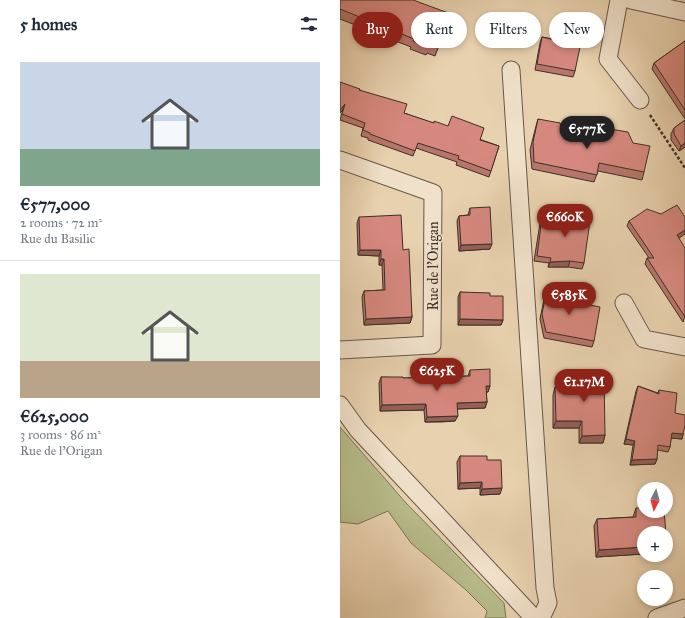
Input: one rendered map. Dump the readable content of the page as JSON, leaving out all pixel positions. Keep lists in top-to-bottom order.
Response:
{
  "streets": {
    "street": ["Rue de l'Origan"]
  },
  "north": "bottom",
  "page": {
    "heading": "5 homes",
    "chip": [
      "Buy",
      "Rent",
      "Filters",
      "New"
    ],
    "list": [
      {
        "name": "€577,000",
        "note": "2 rooms · 72 m² · Rue du Basilic"
      },
      {
        "name": "€625,000",
        "note": "3 rooms · 86 m² · Rue de l'Origan"
      }
    ],
    "price": [
      "€577K",
      "€660K",
      "€585K",
      "€625K",
      "€1.17M"
    ],
    "map_buttons": ["+", "−"]
  }
}
